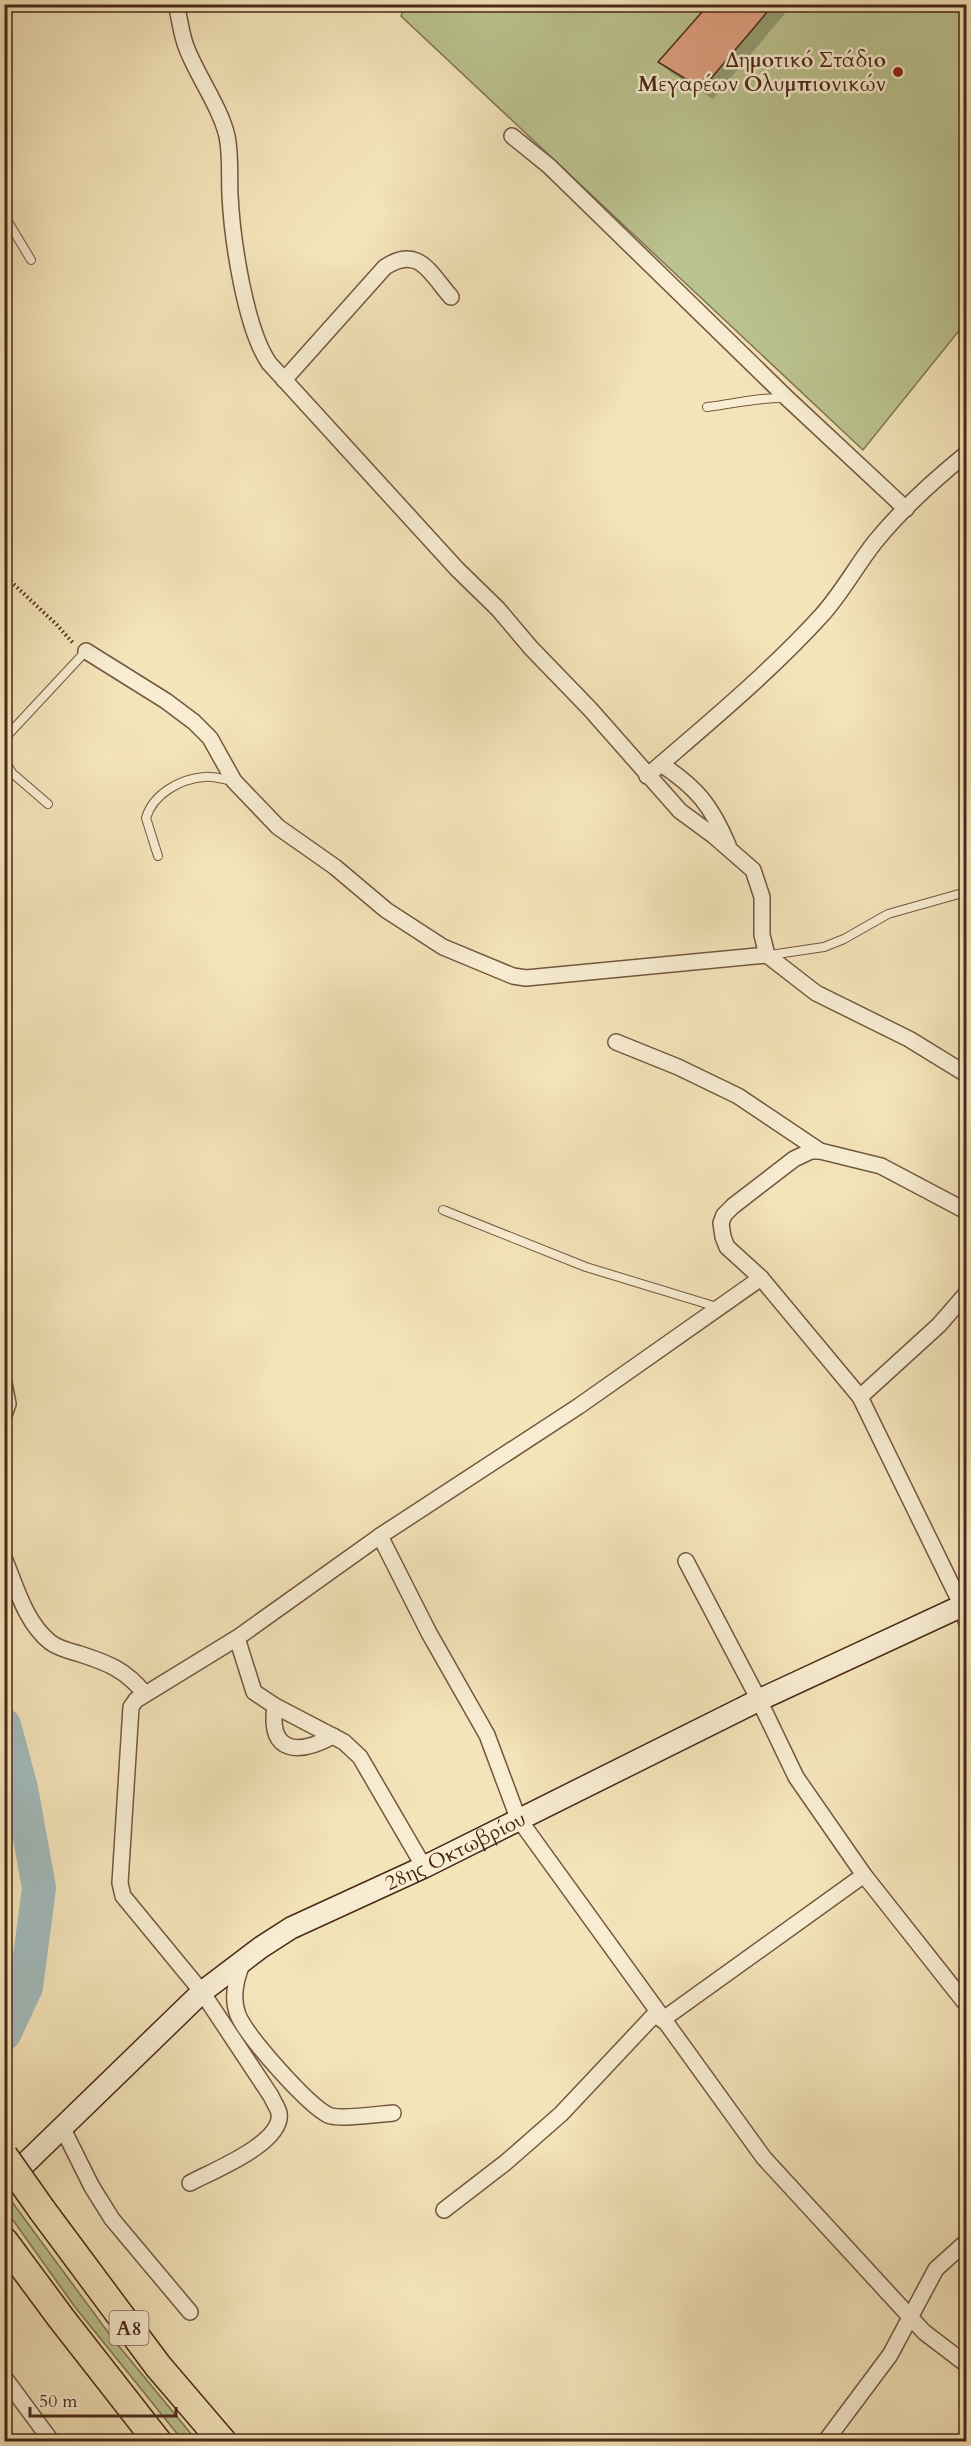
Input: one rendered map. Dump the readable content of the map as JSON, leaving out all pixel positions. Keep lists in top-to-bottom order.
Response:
{
  "streets": {
    "highway": ["Α8"],
    "street": ["28ης Οκτωβρίου"]
  },
  "places": ["Δημοτικό Στάδιο Μεγαρέων Ολυμπιονικών"],
  "scale_bar": "50 m"
}
